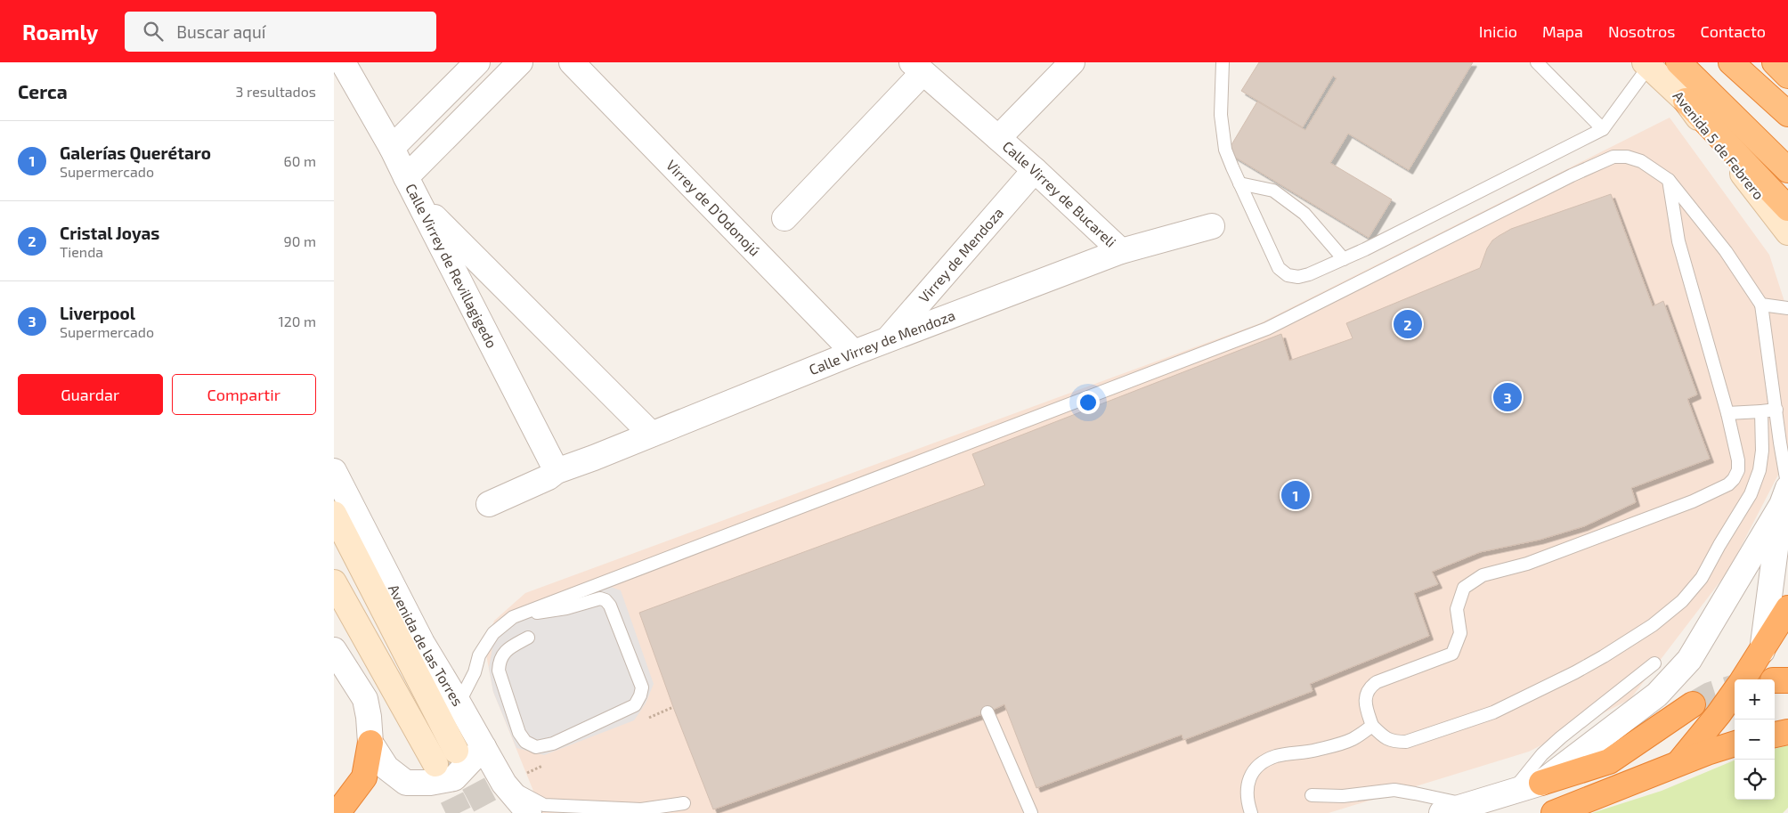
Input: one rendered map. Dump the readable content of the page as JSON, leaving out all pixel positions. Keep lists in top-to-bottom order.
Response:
{
  "streets": {
    "main road": ["Avenida 5 de Febrero", "Avenida de las Torres"],
    "street": [
      "Calle Virrey de Bucareli",
      "Virrey de D'Odonojú",
      "Virrey de Mendoza",
      "Calle Virrey de Revillagigedo",
      "Calle Virrey de Mendoza"
    ]
  },
  "crossings": [
    ["Calle Virrey de Bucareli", "Virrey de Mendoza"],
    ["Calle Virrey de Bucareli", "Calle Virrey de Mendoza"],
    ["Virrey de D'Odonojú", "Calle Virrey de Mendoza"],
    ["Virrey de Mendoza", "Calle Virrey de Mendoza"],
    ["Calle Virrey de Revillagigedo", "Calle Virrey de Mendoza"]
  ],
  "page": {
    "header": "Roamly",
    "search": "Buscar aquí",
    "nav": [
      "Inicio",
      "Mapa",
      "Nosotros",
      "Contacto"
    ],
    "heading": ["Cerca", "3 resultados"],
    "list": [
      {
        "mark": "1",
        "name": "Galerías Querétaro",
        "note": "Supermercado",
        "value": "60 m"
      },
      {
        "mark": "2",
        "name": "Cristal Joyas",
        "note": "Tienda",
        "value": "90 m"
      },
      {
        "mark": "3",
        "name": "Liverpool",
        "note": "Supermercado",
        "value": "120 m"
      }
    ],
    "pins": ["2", "3", "1"],
    "buttons": ["Guardar", "Compartir"],
    "map_buttons": ["+", "−"]
  }
}
